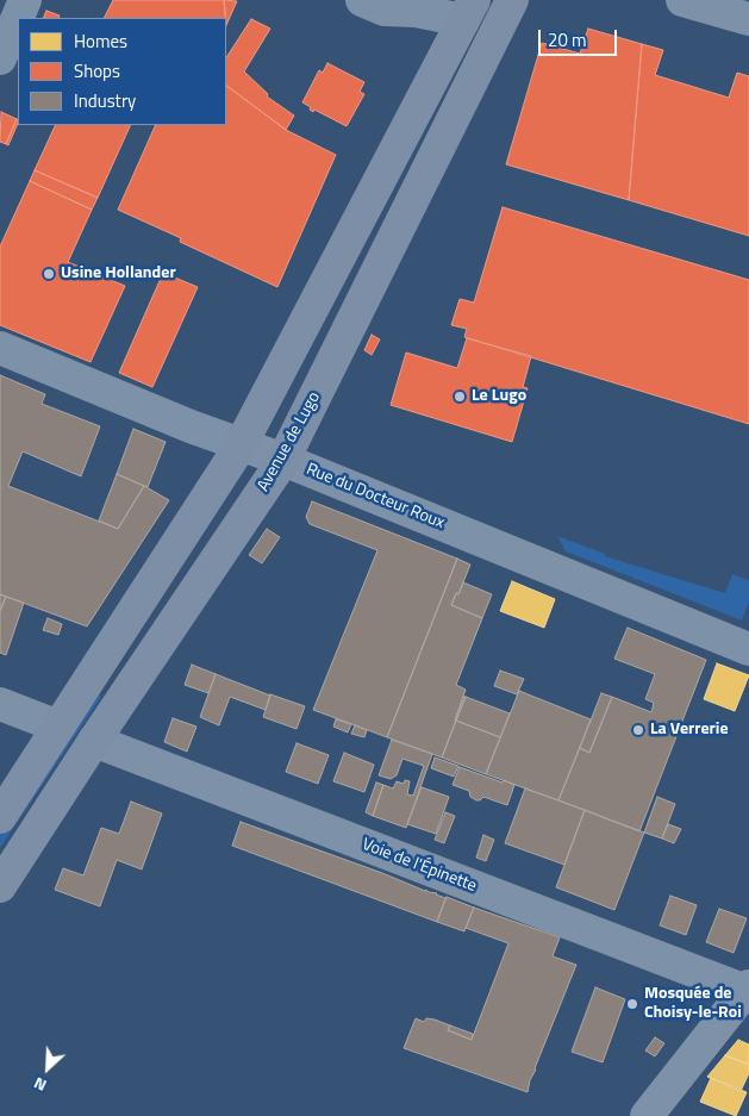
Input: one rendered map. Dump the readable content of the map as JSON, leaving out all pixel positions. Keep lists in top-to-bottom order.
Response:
{
  "streets": {
    "main road": ["Avenue de Lugo"],
    "street": ["Rue du Docteur Roux", "Voie de l'Épinette"]
  },
  "crossings": [
    ["Avenue de Lugo", "Rue du Docteur Roux"],
    ["Avenue de Lugo", "Voie de l'Épinette"]
  ],
  "places": [
    "Usine Hollander",
    "Le Lugo",
    "La Verrerie",
    "Mosquée de Choisy-le-Roi"
  ],
  "legend": ["Homes", "Shops", "Industry"],
  "scale_bar": "20 m",
  "north": "bottom left"
}
